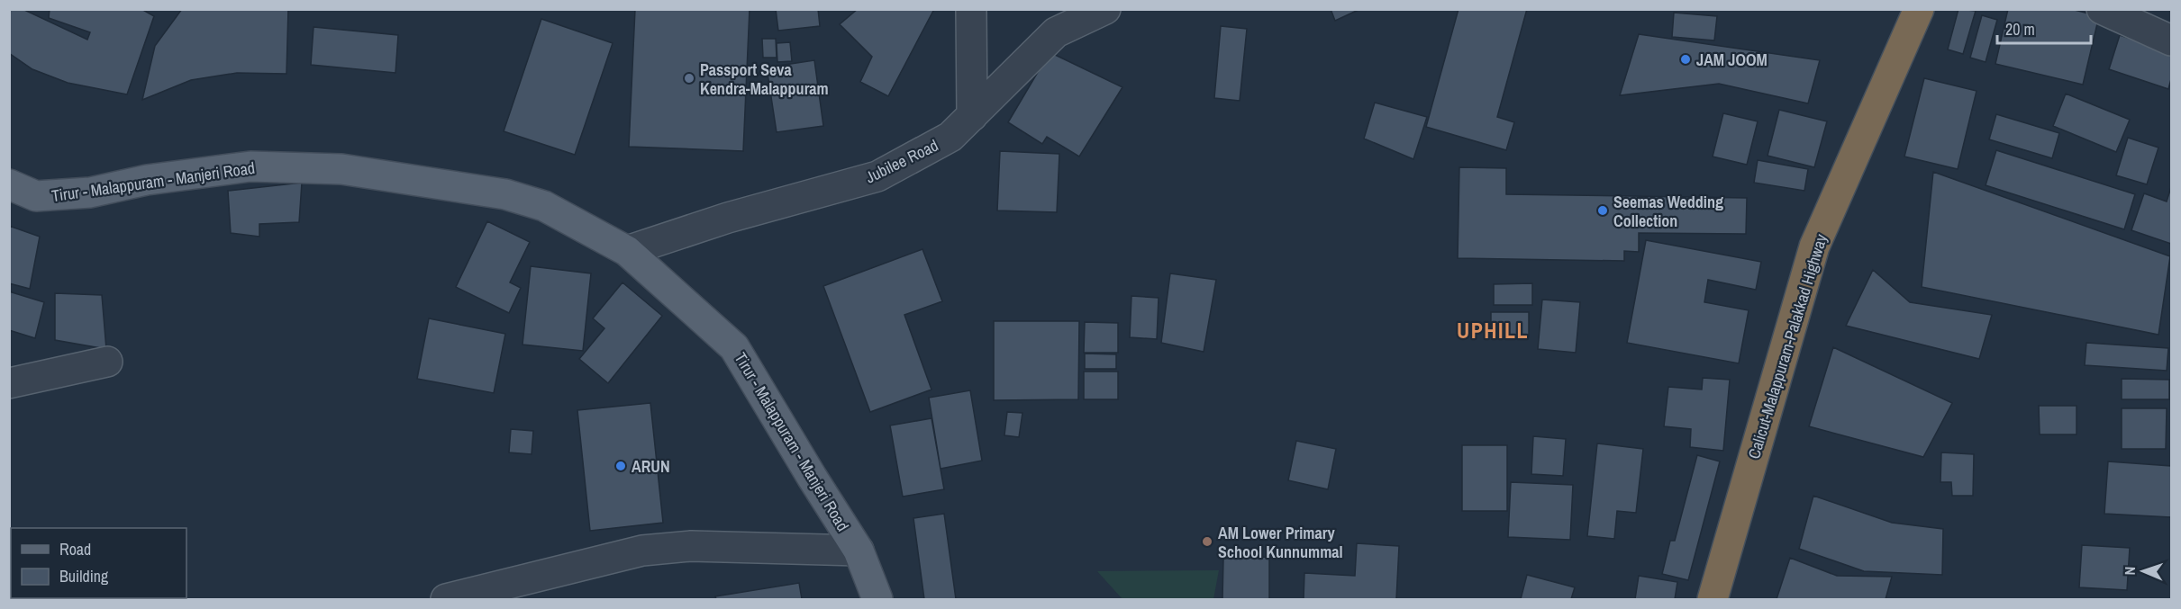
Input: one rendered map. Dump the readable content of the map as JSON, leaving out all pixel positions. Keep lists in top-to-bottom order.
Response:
{
  "streets": {
    "highway": ["Calicut-Malappuram-Palakkad Highway"],
    "main road": ["Tirur - Malappuram - Manjeri Road"],
    "street": ["Jubilee Road"]
  },
  "crossings": [
    ["Jubilee Road", "Tirur - Malappuram - Manjeri Road"]
  ],
  "districts": ["UPHILL"],
  "places": [
    "JAM JOOM",
    "Passport Seva Kendra-Malappuram",
    "Seemas Wedding Collection",
    "ARUN",
    "AM Lower Primary School Kunnummal"
  ],
  "legend": ["Road", "Building"],
  "scale_bar": "20 m",
  "north": "left"
}
